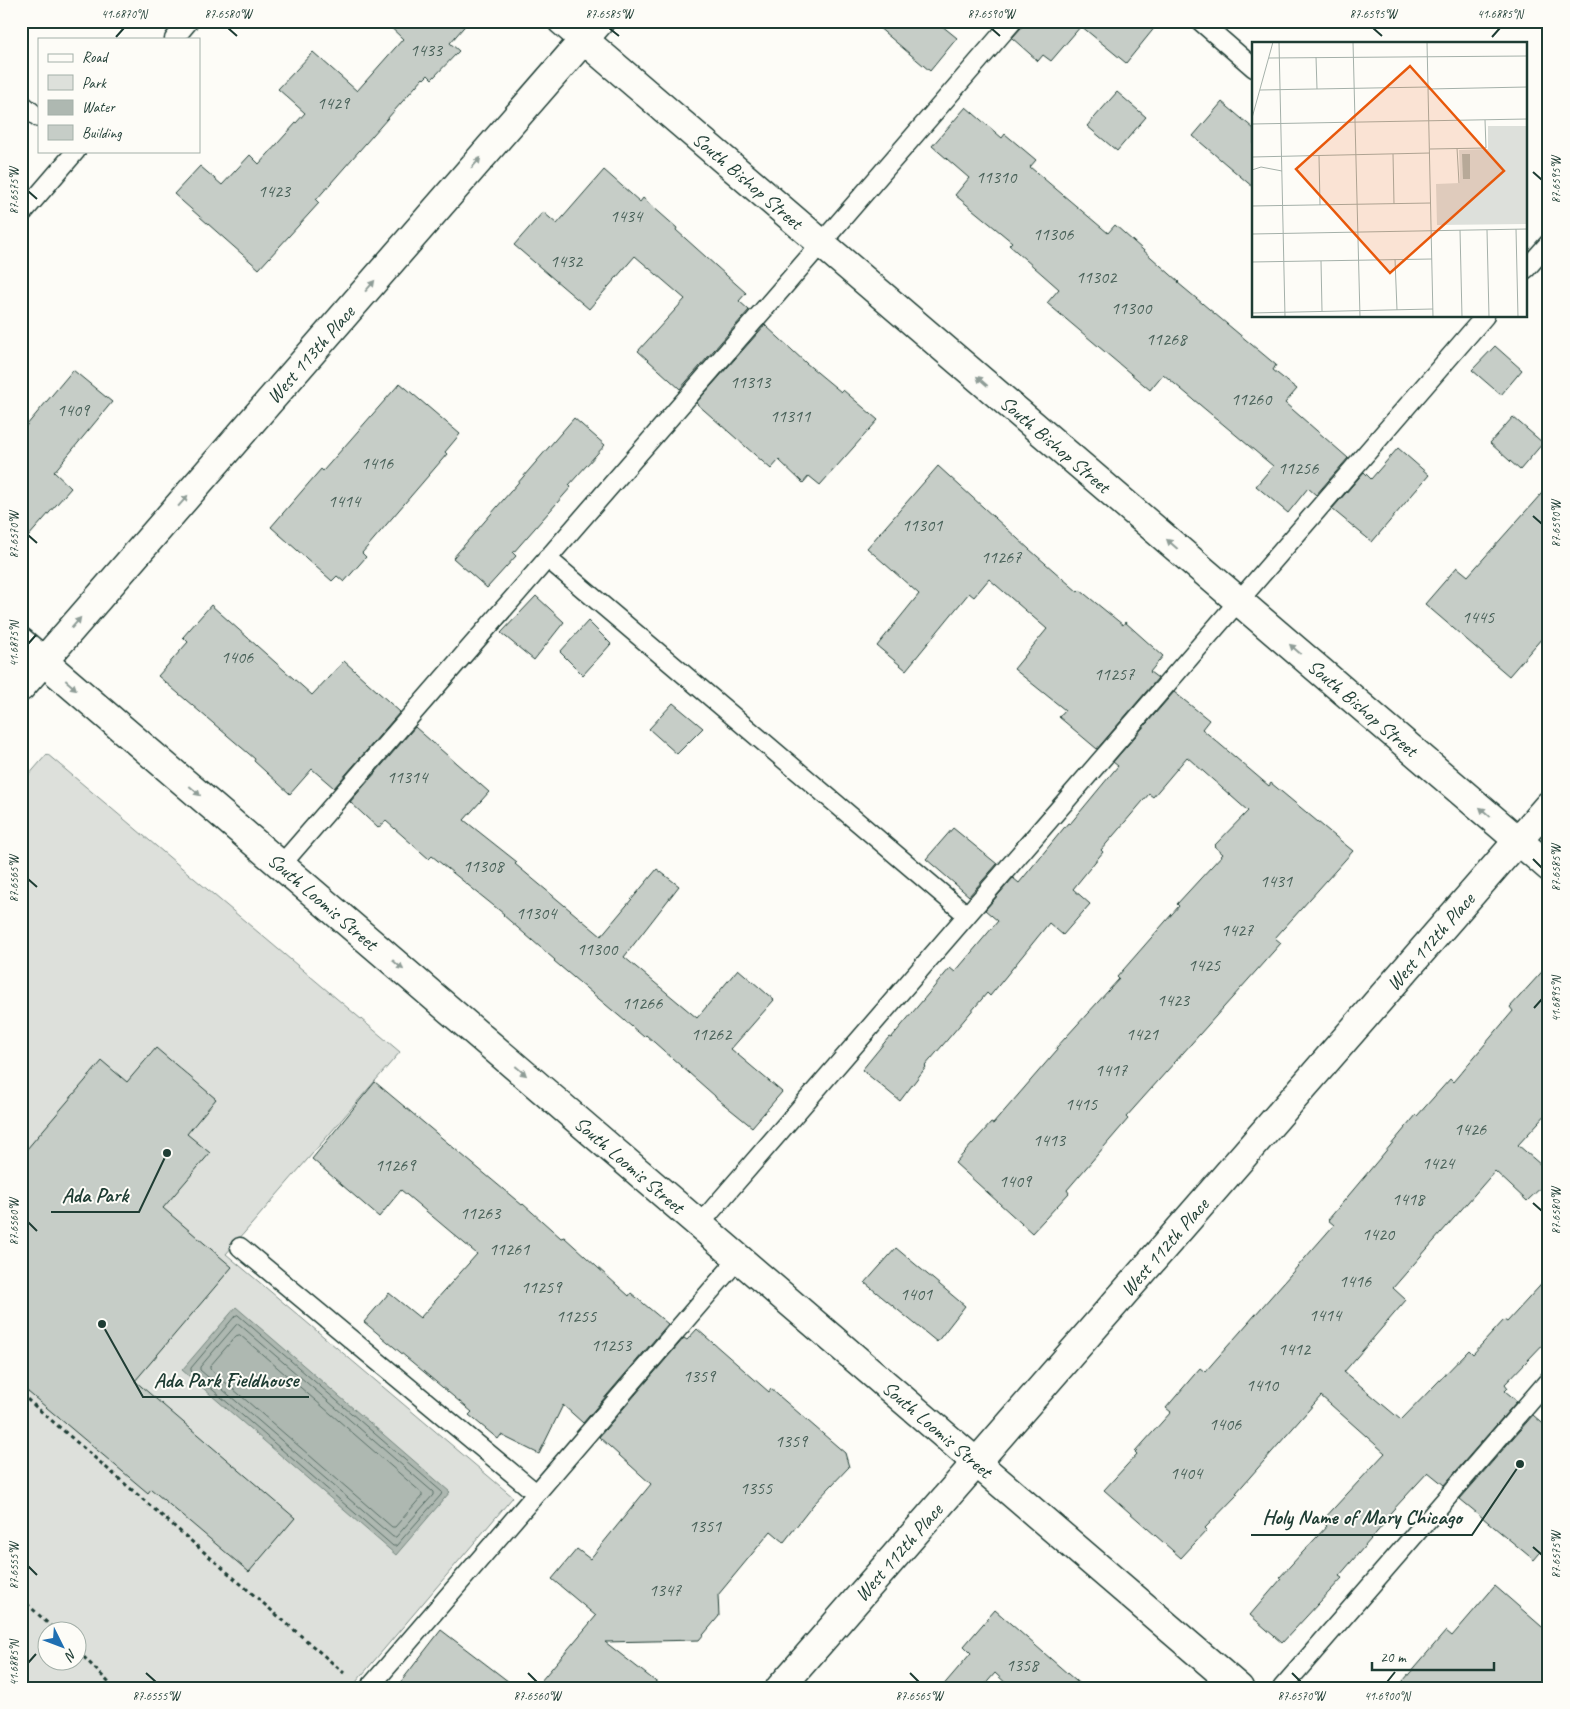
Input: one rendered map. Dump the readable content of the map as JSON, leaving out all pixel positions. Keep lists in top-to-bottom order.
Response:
{
  "streets": {
    "street": [
      "South Bishop Street",
      "West 113th Place",
      "South Loomis Street",
      "West 112th Place"
    ]
  },
  "crossings": [
    ["South Bishop Street", "West 113th Place"],
    ["South Bishop Street", "West 112th Place"],
    ["West 113th Place", "South Loomis Street"],
    ["South Loomis Street", "West 112th Place"]
  ],
  "one_way": ["South Bishop Street", "West 113th Place", "South Loomis Street"],
  "places": ["Ada Park", "Ada Park Fieldhouse", "Holy Name of Mary Chicago"],
  "house_numbers": [
    "1433",
    "1429",
    "11310",
    "1423",
    "1434",
    "11306",
    "1432",
    "11302",
    "11300",
    "11268",
    "11313",
    "11260",
    "1409",
    "11311",
    "1416",
    "11256",
    "1414",
    "11301",
    "11267",
    "1445",
    "1406",
    "11257",
    "11314",
    "11308",
    "1431",
    "11304",
    "1427",
    "11300",
    "1425",
    "1423",
    "11266",
    "11262",
    "1421",
    "1417",
    "1415",
    "1426",
    "1413",
    "1424",
    "11269",
    "1409",
    "1418",
    "11263",
    "1420",
    "11261",
    "1416",
    "11259",
    "1401",
    "1414",
    "11255",
    "11253",
    "1412",
    "1359",
    "1410",
    "1406",
    "1359",
    "1404",
    "1355",
    "1351",
    "1347",
    "1358"
  ],
  "legend": [
    "Road",
    "Park",
    "Water",
    "Building"
  ],
  "scale_bar": "20 m",
  "north": "bottom right",
  "coordinates": [
    "41.6870°N",
    "87.6580°W",
    "87.6585°W",
    "87.6590°W",
    "87.6595°W",
    "41.6885°N",
    "87.6575°W",
    "87.6570°W",
    "41.6875°N",
    "87.6565°W",
    "41.6895°N",
    "87.6560°W",
    "87.6555°W",
    "41.6900°N"
  ]
}
